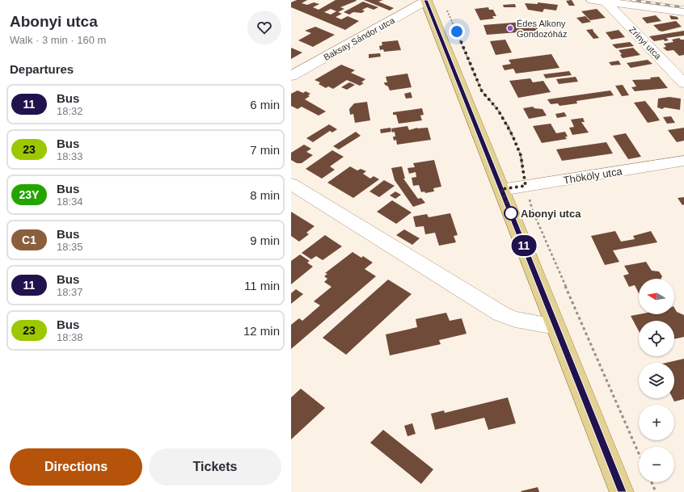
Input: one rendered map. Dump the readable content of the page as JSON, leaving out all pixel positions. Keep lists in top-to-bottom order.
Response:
{
  "streets": {
    "street": ["Baksay Sándor utca", "Zrínyi utca", "Thököly utca"]
  },
  "places": ["Édes Alkony Gondozóház", "Abonyi utca"],
  "lines": ["bus line 11"],
  "north": "left",
  "page": {
    "heading": [
      ["Abonyi utca", "Walk · 3 min · 160 m"],
      "Departures"
    ],
    "on_map": "11",
    "list": [
      {
        "mark": "11",
        "name": "Bus",
        "note": "18:32",
        "value": "6 min"
      },
      {
        "mark": "23",
        "name": "Bus",
        "note": "18:33",
        "value": "7 min"
      },
      {
        "mark": "23Y",
        "name": "Bus",
        "note": "18:34",
        "value": "8 min"
      },
      {
        "mark": "C1",
        "name": "Bus",
        "note": "18:35",
        "value": "9 min"
      },
      {
        "mark": "11",
        "name": "Bus",
        "note": "18:37",
        "value": "11 min"
      },
      {
        "mark": "23",
        "name": "Bus",
        "note": "18:38",
        "value": "12 min"
      }
    ],
    "map_buttons": ["+", "−"],
    "buttons": ["Directions", "Tickets"]
  }
}
